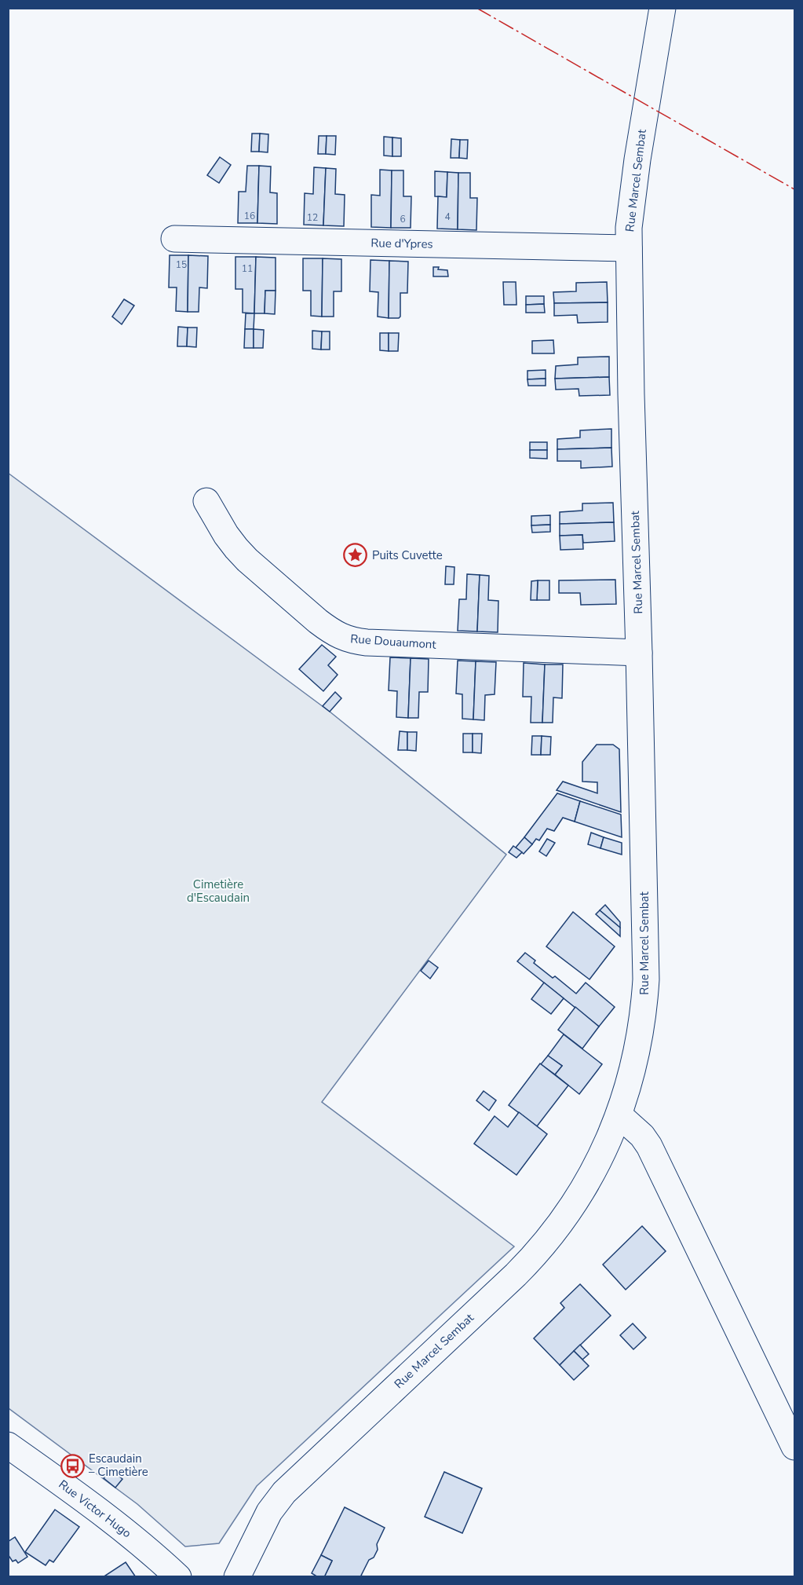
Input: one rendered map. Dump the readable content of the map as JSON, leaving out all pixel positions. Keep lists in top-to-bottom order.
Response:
{
  "streets": {
    "street": [
      "Rue Marcel Sembat",
      "Rue d'Ypres",
      "Rue Douaumont",
      "Rue Victor Hugo"
    ]
  },
  "crossings": [
    ["Rue Marcel Sembat", "Rue d'Ypres"],
    ["Rue Marcel Sembat", "Rue Douaumont"]
  ],
  "parks": ["Cimetière d'Escaudain"],
  "places": {
    "place": ["Puits Cuvette"],
    "bus stop": ["Escaudain – Cimetière"]
  },
  "house_numbers": [
    "16",
    "4",
    "12",
    "6",
    "15",
    "11"
  ]
}
